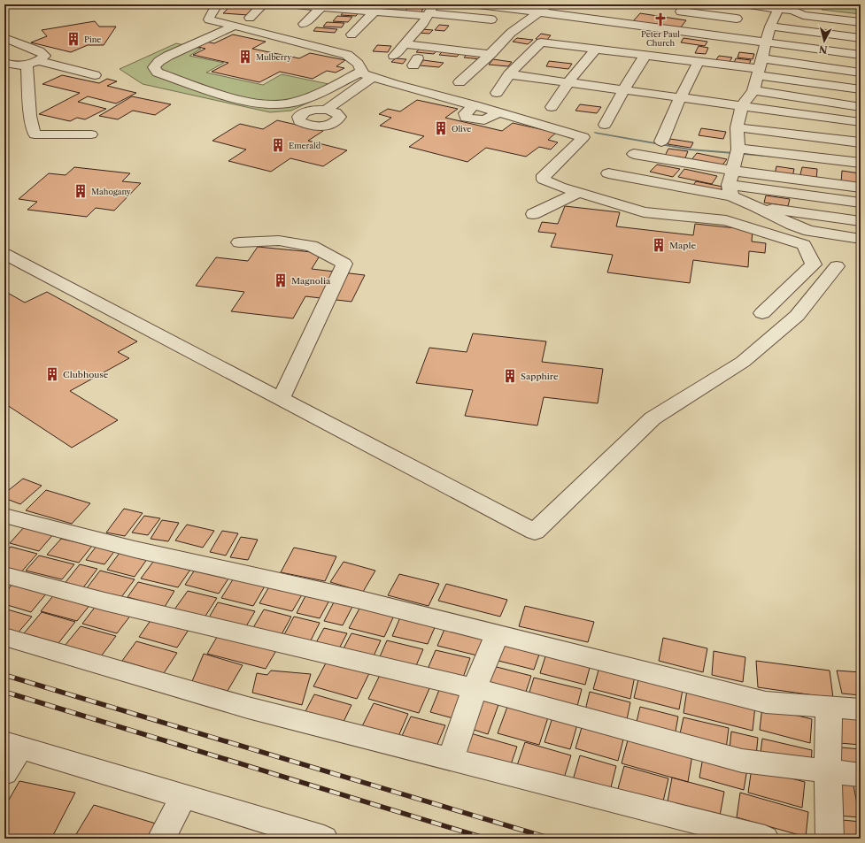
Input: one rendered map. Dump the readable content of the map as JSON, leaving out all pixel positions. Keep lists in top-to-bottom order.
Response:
{
  "places": {
    "church": ["Peter Paul Church"],
    "building": [
      "Pine",
      "Mulberry",
      "Olive",
      "Emerald",
      "Mahogany",
      "Maple",
      "Magnolia",
      "Clubhouse",
      "Sapphire"
    ]
  },
  "north": "bottom"
}
